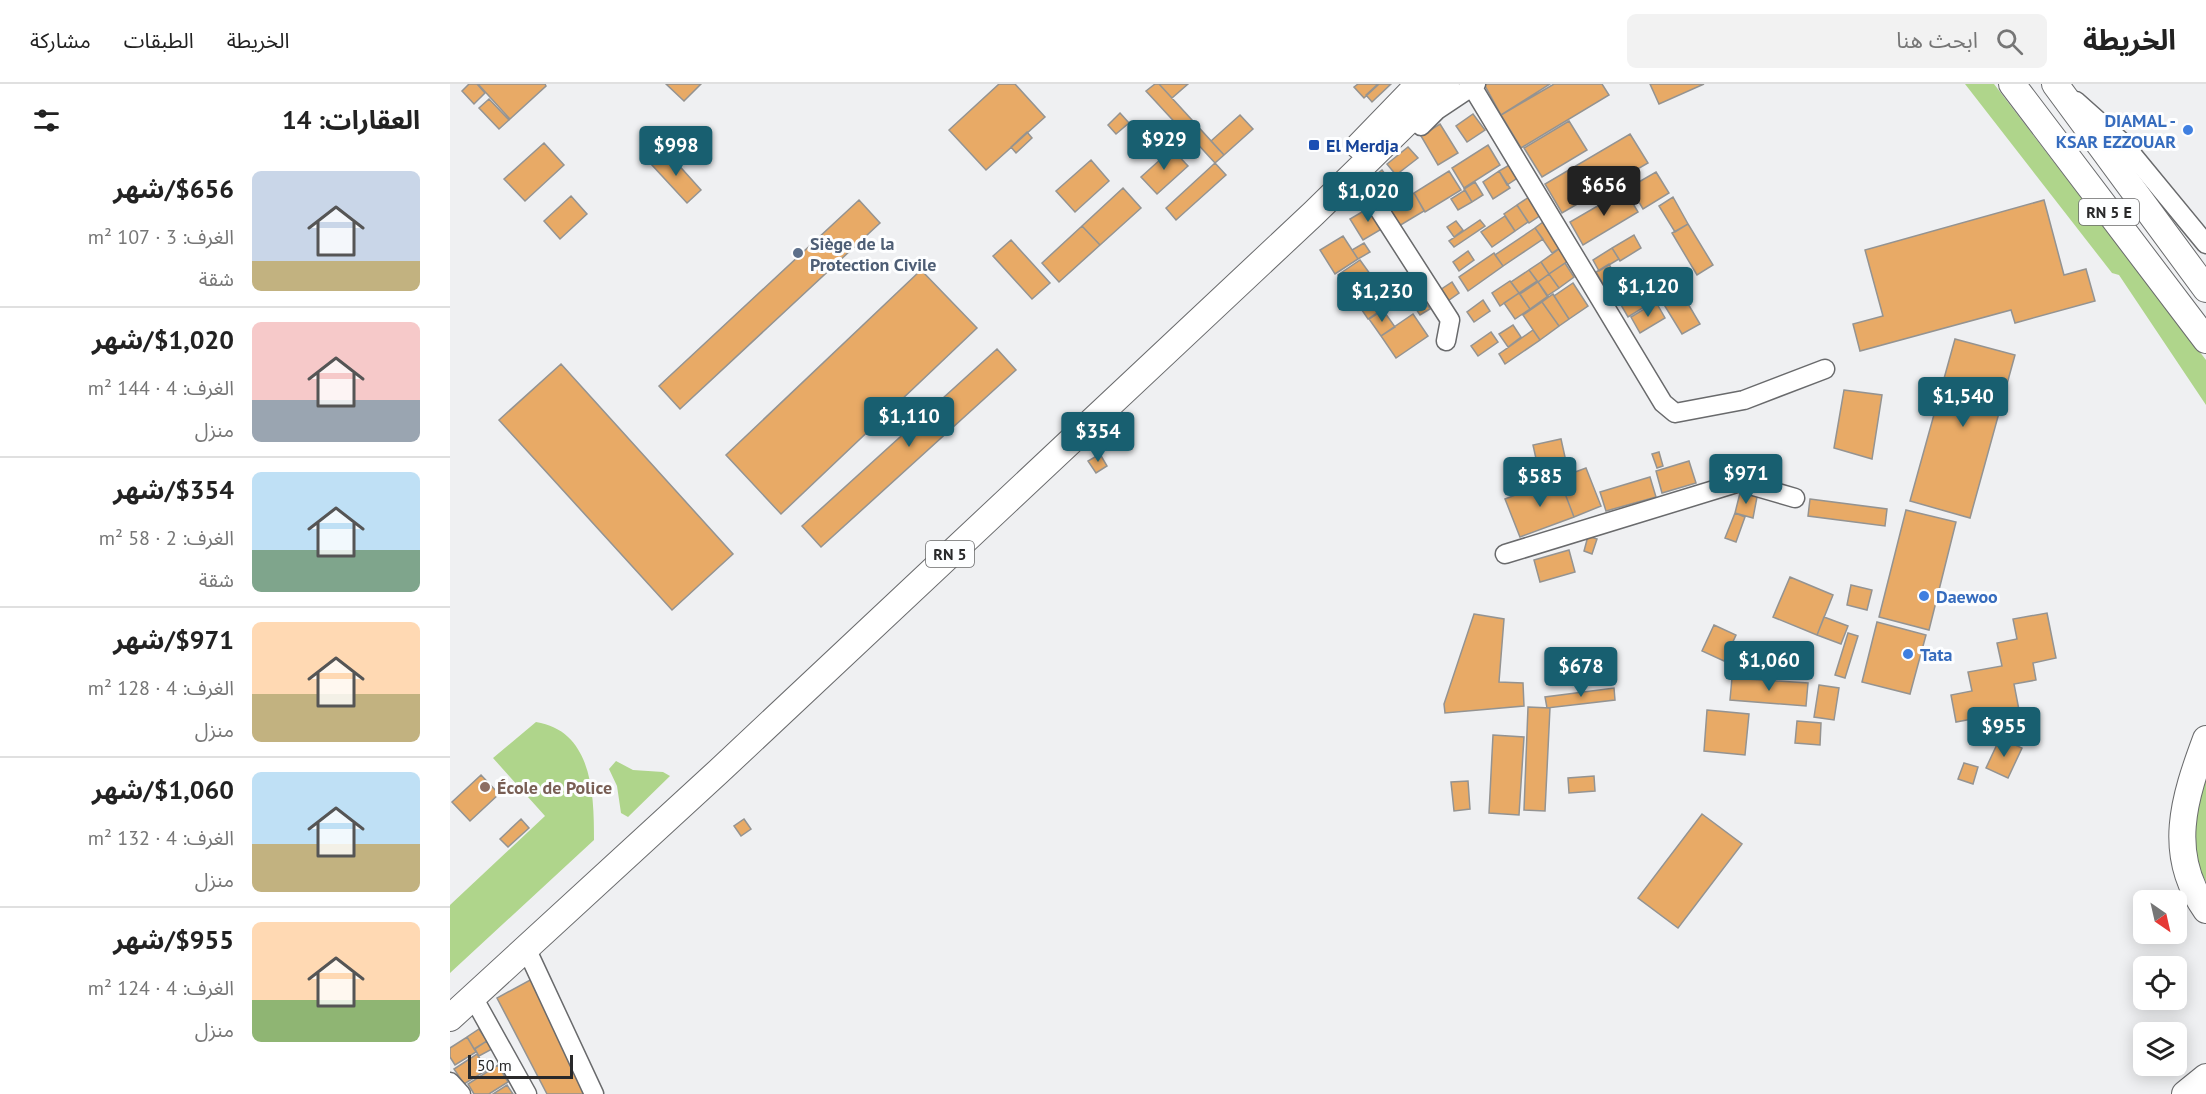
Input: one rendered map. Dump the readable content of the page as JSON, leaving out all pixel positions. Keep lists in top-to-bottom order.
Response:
{
  "streets": {
    "highway": ["RN 5 E", "RN 5"]
  },
  "places": {
    "other": [
      "DIAMAL - KSAR EZZOUAR",
      "Siège de la Protection Civile",
      "Daewoo",
      "Tata",
      "École de Police"
    ],
    "transit": ["El Merdja"]
  },
  "scale_bar": "50 m",
  "north": "bottom right",
  "page": {
    "header": "الخريطة",
    "search": "ابحث هنا",
    "nav": ["الخريطة", "الطبقات", "مشاركة"],
    "heading": "العقارات: 14",
    "price": [
      "$929",
      "$998",
      "$656",
      "$1,020",
      "$1,120",
      "$1,230",
      "$1,540",
      "$1,110",
      "$354",
      "$971",
      "$585",
      "$1,060",
      "$678",
      "$955"
    ],
    "list": [
      {
        "name": "$656/شهر",
        "note": "الغرف: 3 · 107 m² · شقة"
      },
      {
        "name": "$1,020/شهر",
        "note": "الغرف: 4 · 144 m² · منزل"
      },
      {
        "name": "$354/شهر",
        "note": "الغرف: 2 · 58 m² · شقة"
      },
      {
        "name": "$971/شهر",
        "note": "الغرف: 4 · 128 m² · منزل"
      },
      {
        "name": "$1,060/شهر",
        "note": "الغرف: 4 · 132 m² · منزل"
      },
      {
        "name": "$955/شهر",
        "note": "الغرف: 4 · 124 m² · منزل"
      }
    ],
    "scale": "50 m"
  }
}
